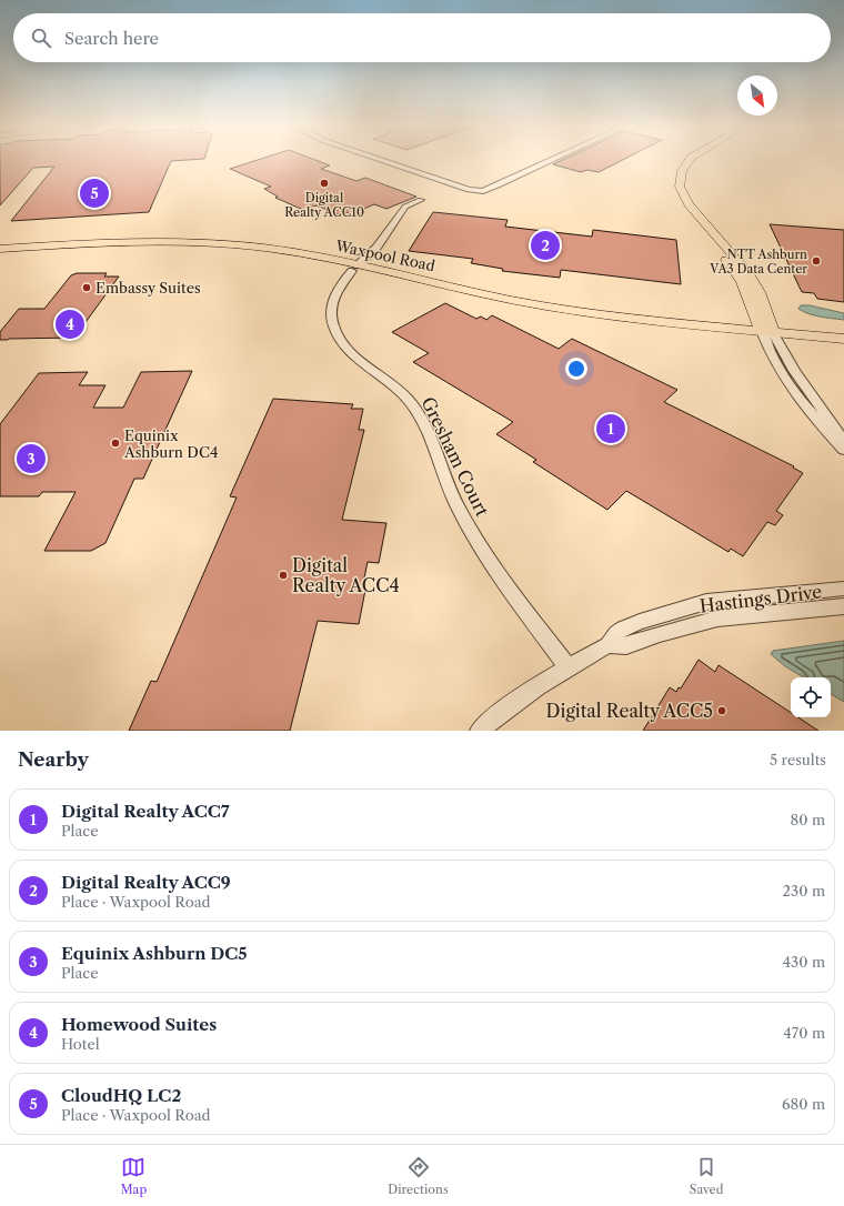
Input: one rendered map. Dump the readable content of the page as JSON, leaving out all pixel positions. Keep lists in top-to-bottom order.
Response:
{
  "streets": {
    "main road": ["Waxpool Road"],
    "street": ["Gresham Court", "Hastings Drive"]
  },
  "crossings": [
    ["Waxpool Road", "Gresham Court"],
    ["Gresham Court", "Hastings Drive"]
  ],
  "places": [
    "Digital Realty ACC10",
    "NTT Ashburn VA3 Data Center",
    "Embassy Suites",
    "Equinix Ashburn DC4",
    "Digital Realty ACC4",
    "Digital Realty ACC5"
  ],
  "north": "bottom right",
  "page": {
    "search": "Search here",
    "pins": [
      "5",
      "2",
      "4",
      "1",
      "3"
    ],
    "heading": ["Nearby", "5 results"],
    "list": [
      {
        "mark": "1",
        "name": "Digital Realty ACC7",
        "note": "Place",
        "value": "80 m"
      },
      {
        "mark": "2",
        "name": "Digital Realty ACC9",
        "note": "Place · Waxpool Road",
        "value": "230 m"
      },
      {
        "mark": "3",
        "name": "Equinix Ashburn DC5",
        "note": "Place",
        "value": "430 m"
      },
      {
        "mark": "4",
        "name": "Homewood Suites",
        "note": "Hotel",
        "value": "470 m"
      },
      {
        "mark": "5",
        "name": "CloudHQ LC2",
        "note": "Place · Waxpool Road",
        "value": "680 m"
      }
    ],
    "nav": ["Map", "Directions", "Saved"]
  }
}
